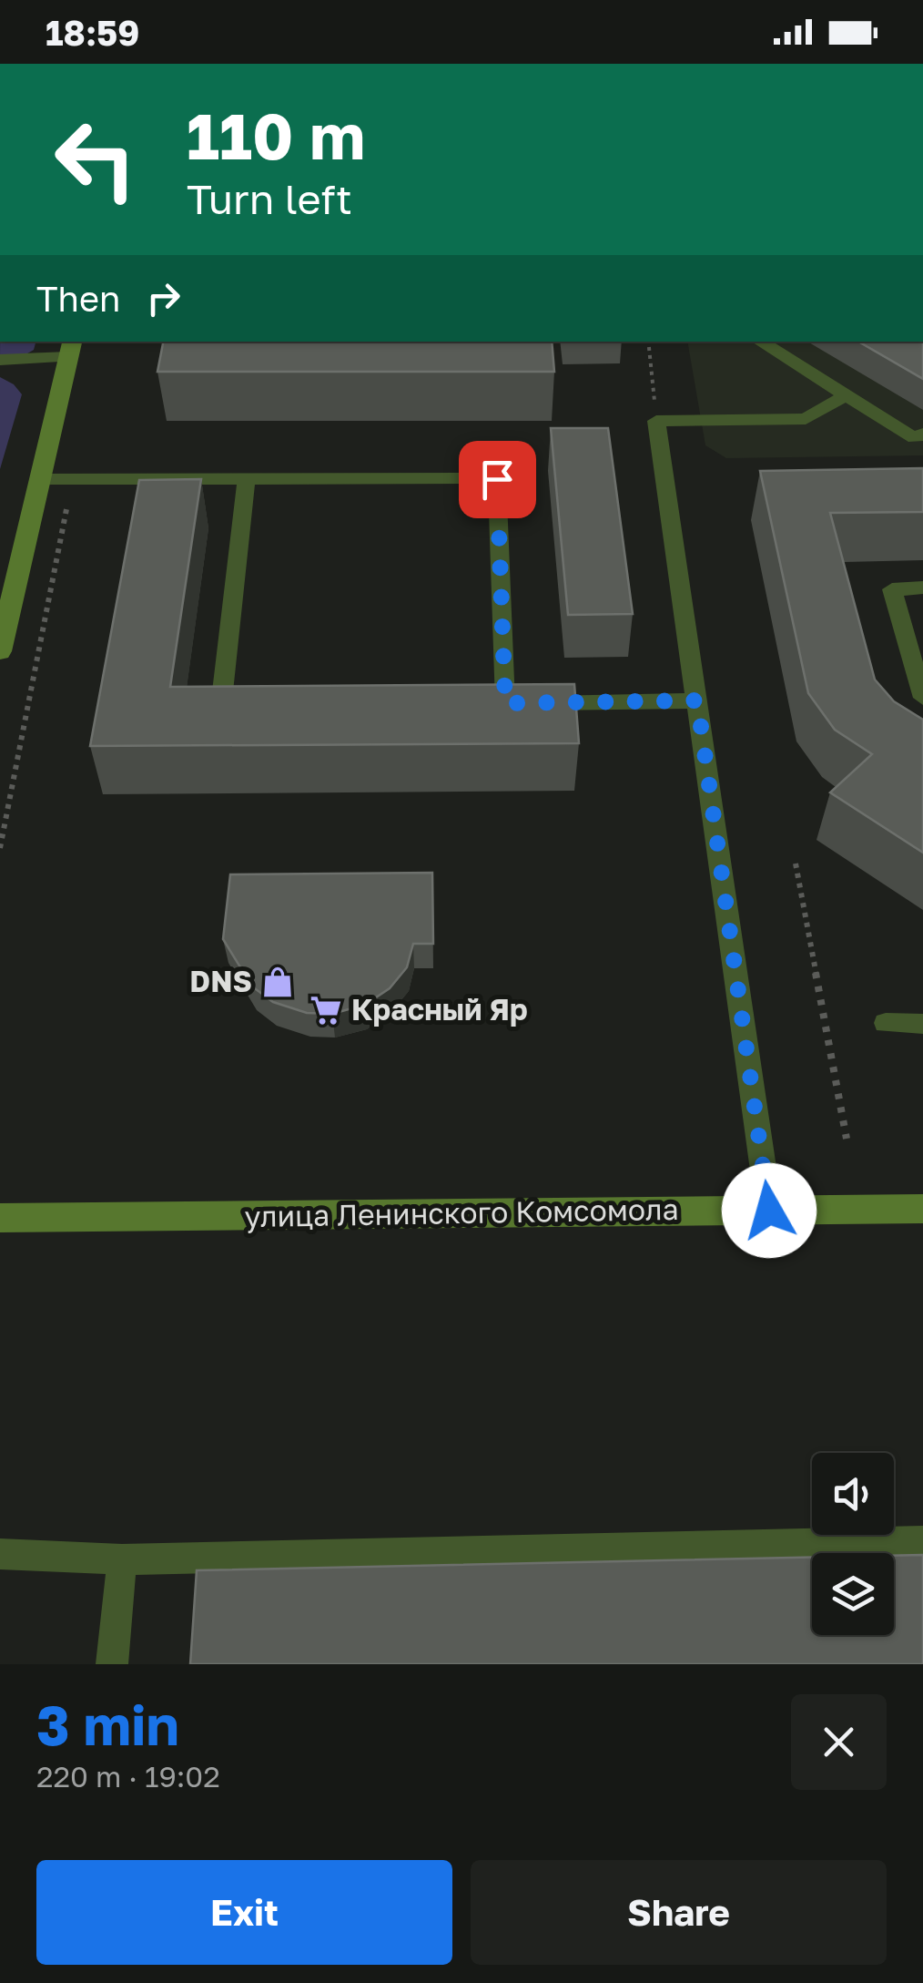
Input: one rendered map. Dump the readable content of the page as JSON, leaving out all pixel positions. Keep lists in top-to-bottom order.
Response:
{
  "streets": {
    "main road": ["улица Ленинского Комсомола"]
  },
  "places": {
    "shop": ["DNS"],
    "supermarket": ["Красный Яр"]
  },
  "page": {
    "status": "18:59",
    "turn": ["110 m", "Turn left"],
    "then": "Then",
    "heading": ["3 min", "220 m · 19:02"],
    "buttons": ["Exit", "Share"]
  }
}
